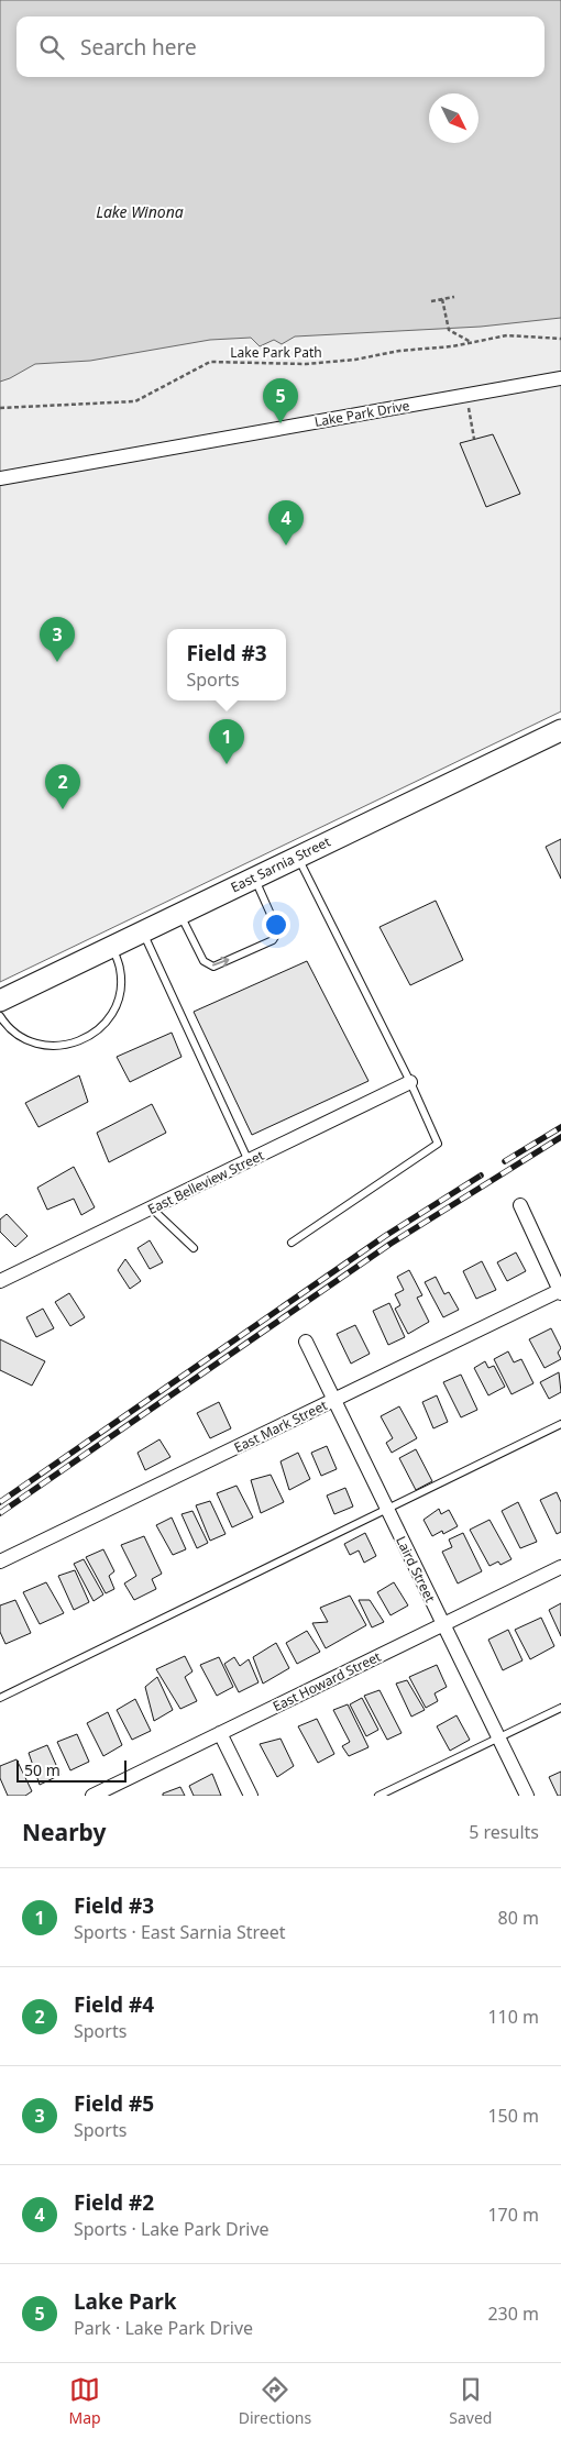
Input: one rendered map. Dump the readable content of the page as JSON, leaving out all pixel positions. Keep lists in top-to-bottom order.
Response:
{
  "streets": {
    "main road": ["East Sarnia Street"],
    "street": [
      "Lake Park Drive",
      "East Belleview Street",
      "East Mark Street",
      "Laird Street",
      "East Howard Street"
    ],
    "path": ["Lake Park Path"]
  },
  "crossings": [
    ["East Mark Street", "Laird Street"],
    ["Laird Street", "East Howard Street"]
  ],
  "water": ["Lake Winona"],
  "scale_bar": "50 m",
  "north": "bottom right",
  "page": {
    "search": "Search here",
    "pins": [
      "5",
      "4",
      "3",
      "1",
      "2"
    ],
    "popup": ["Field #3", "Sports"],
    "scale": "50 m",
    "heading": ["Nearby", "5 results"],
    "list": [
      {
        "mark": "1",
        "name": "Field #3",
        "note": "Sports · East Sarnia Street",
        "value": "80 m"
      },
      {
        "mark": "2",
        "name": "Field #4",
        "note": "Sports",
        "value": "110 m"
      },
      {
        "mark": "3",
        "name": "Field #5",
        "note": "Sports",
        "value": "150 m"
      },
      {
        "mark": "4",
        "name": "Field #2",
        "note": "Sports · Lake Park Drive",
        "value": "170 m"
      },
      {
        "mark": "5",
        "name": "Lake Park",
        "note": "Park · Lake Park Drive",
        "value": "230 m"
      }
    ],
    "nav": ["Map", "Directions", "Saved"]
  }
}
